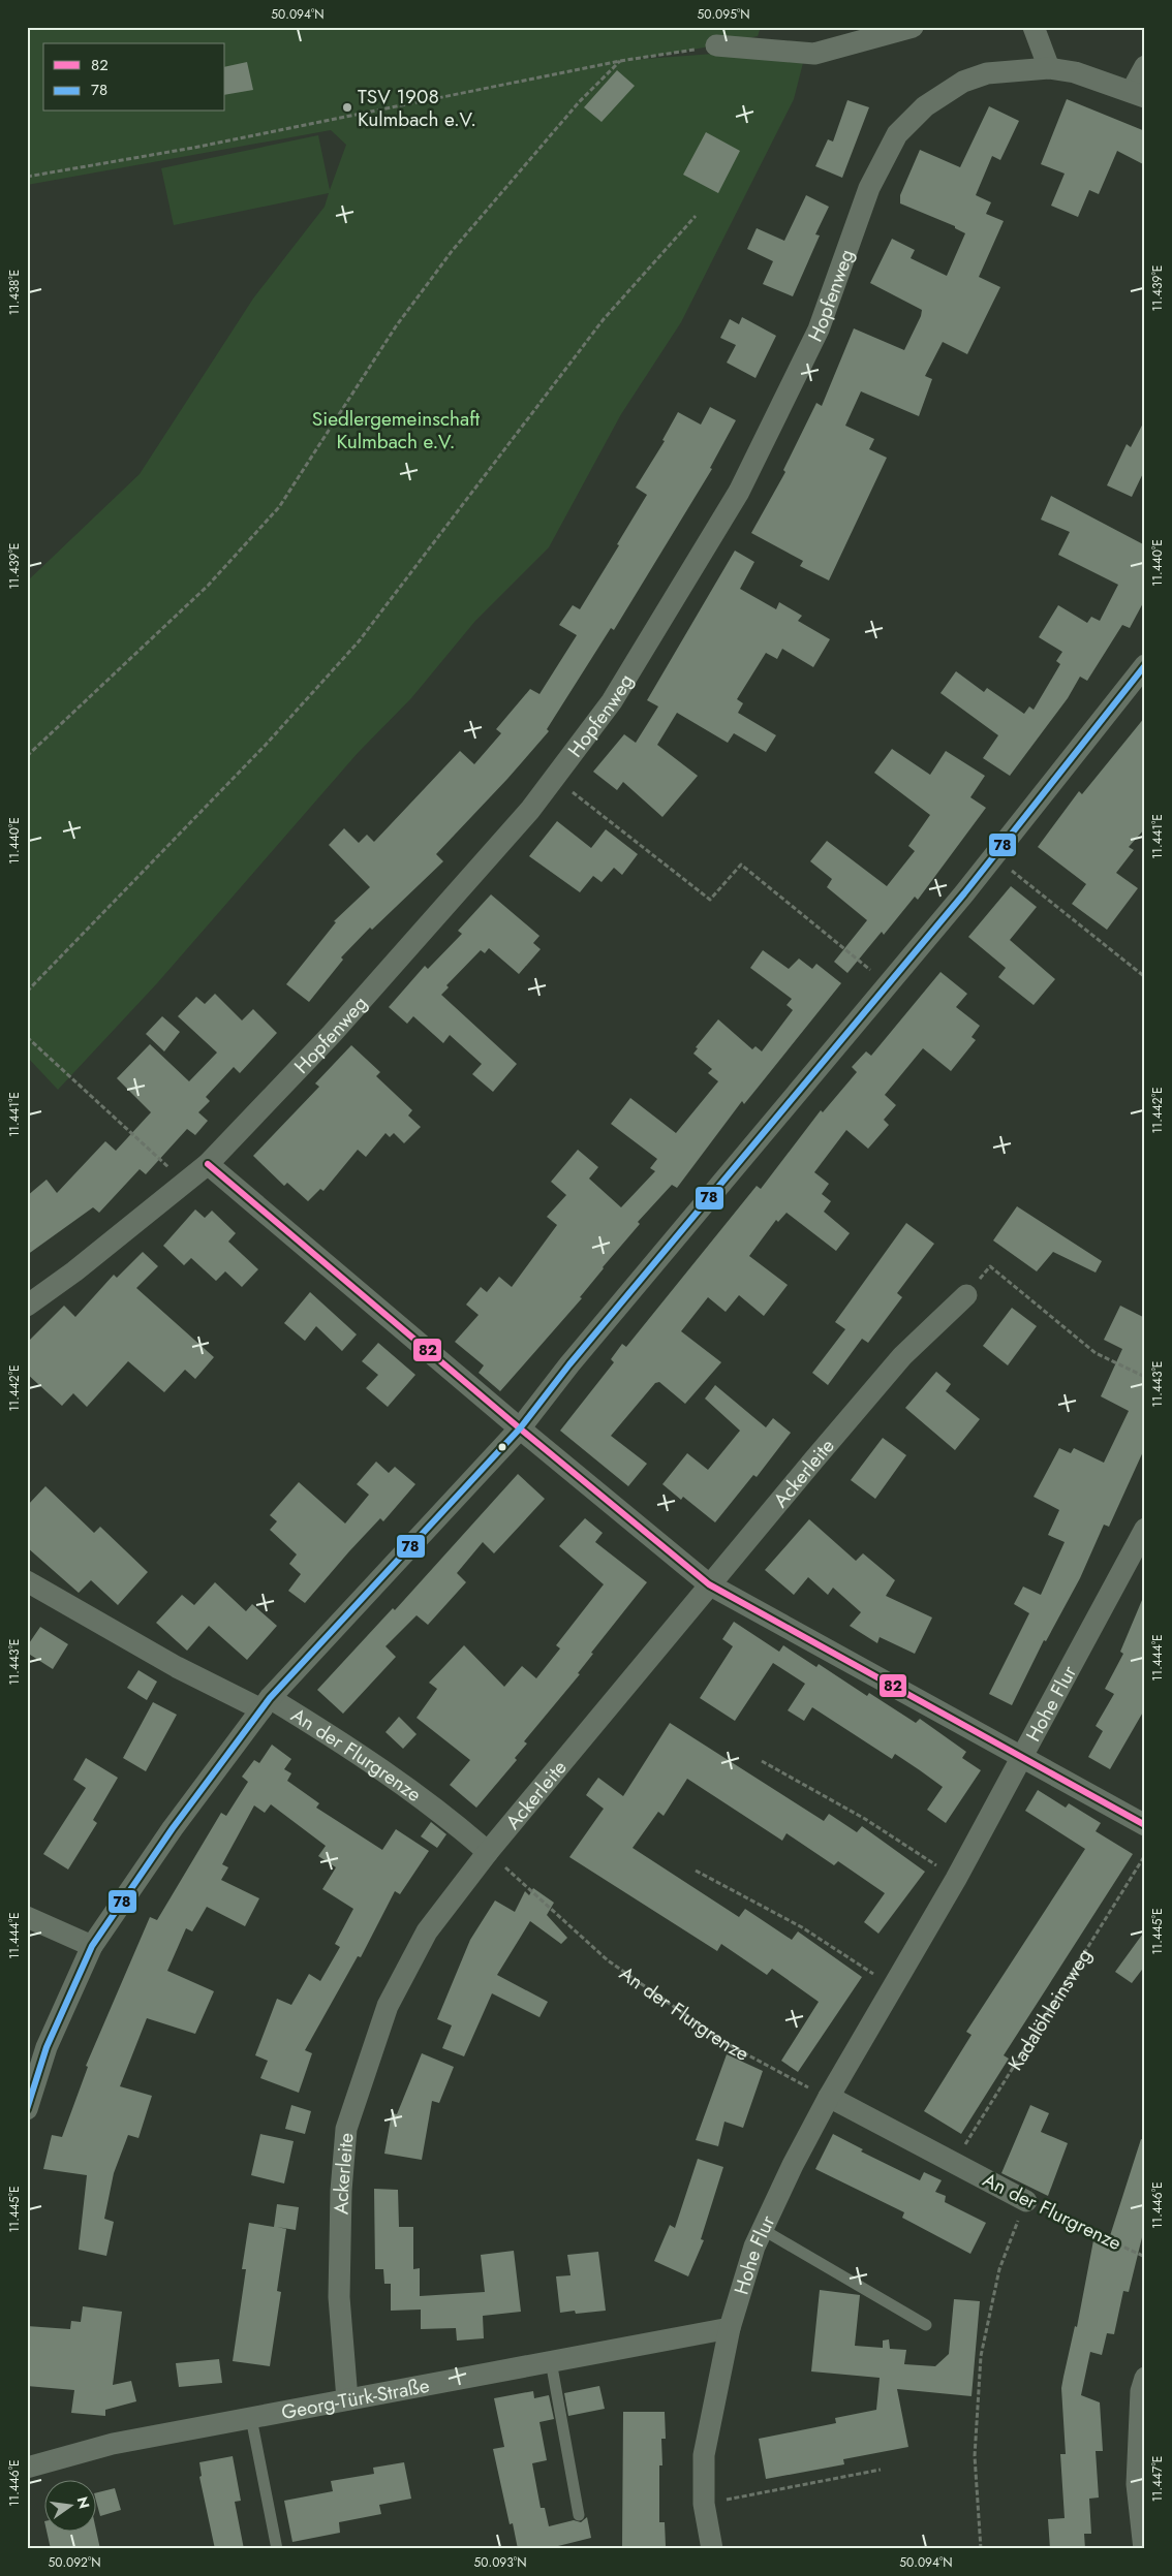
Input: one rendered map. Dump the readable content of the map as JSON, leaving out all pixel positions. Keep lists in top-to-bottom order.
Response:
{
  "streets": {
    "street": [
      "Hopfenweg",
      "Ackerleite",
      "Hohe Flur",
      "An der Flurgrenze",
      "Georg-Türk-Straße"
    ],
    "path": ["Kadalöhleinsweg"]
  },
  "crossings": [
    ["Ackerleite", "An der Flurgrenze"],
    ["Ackerleite", "Georg-Türk-Straße"],
    ["Hohe Flur", "An der Flurgrenze"],
    ["Hohe Flur", "Georg-Türk-Straße"],
    ["An der Flurgrenze", "Kadalöhleinsweg"]
  ],
  "parks": ["Siedlergemeinschaft Kulmbach e.V."],
  "places": ["TSV 1908 Kulmbach e.V."],
  "lines": ["transit line 78", "transit line 82"],
  "legend": ["82", "78"],
  "north": "right",
  "coordinates": [
    "50.094°N",
    "50.095°N",
    "11.439°E",
    "11.438°E",
    "11.440°E",
    "11.441°E",
    "11.442°E",
    "11.443°E",
    "11.444°E",
    "11.445°E",
    "11.446°E",
    "11.447°E",
    "50.092°N",
    "50.093°N"
  ]
}
